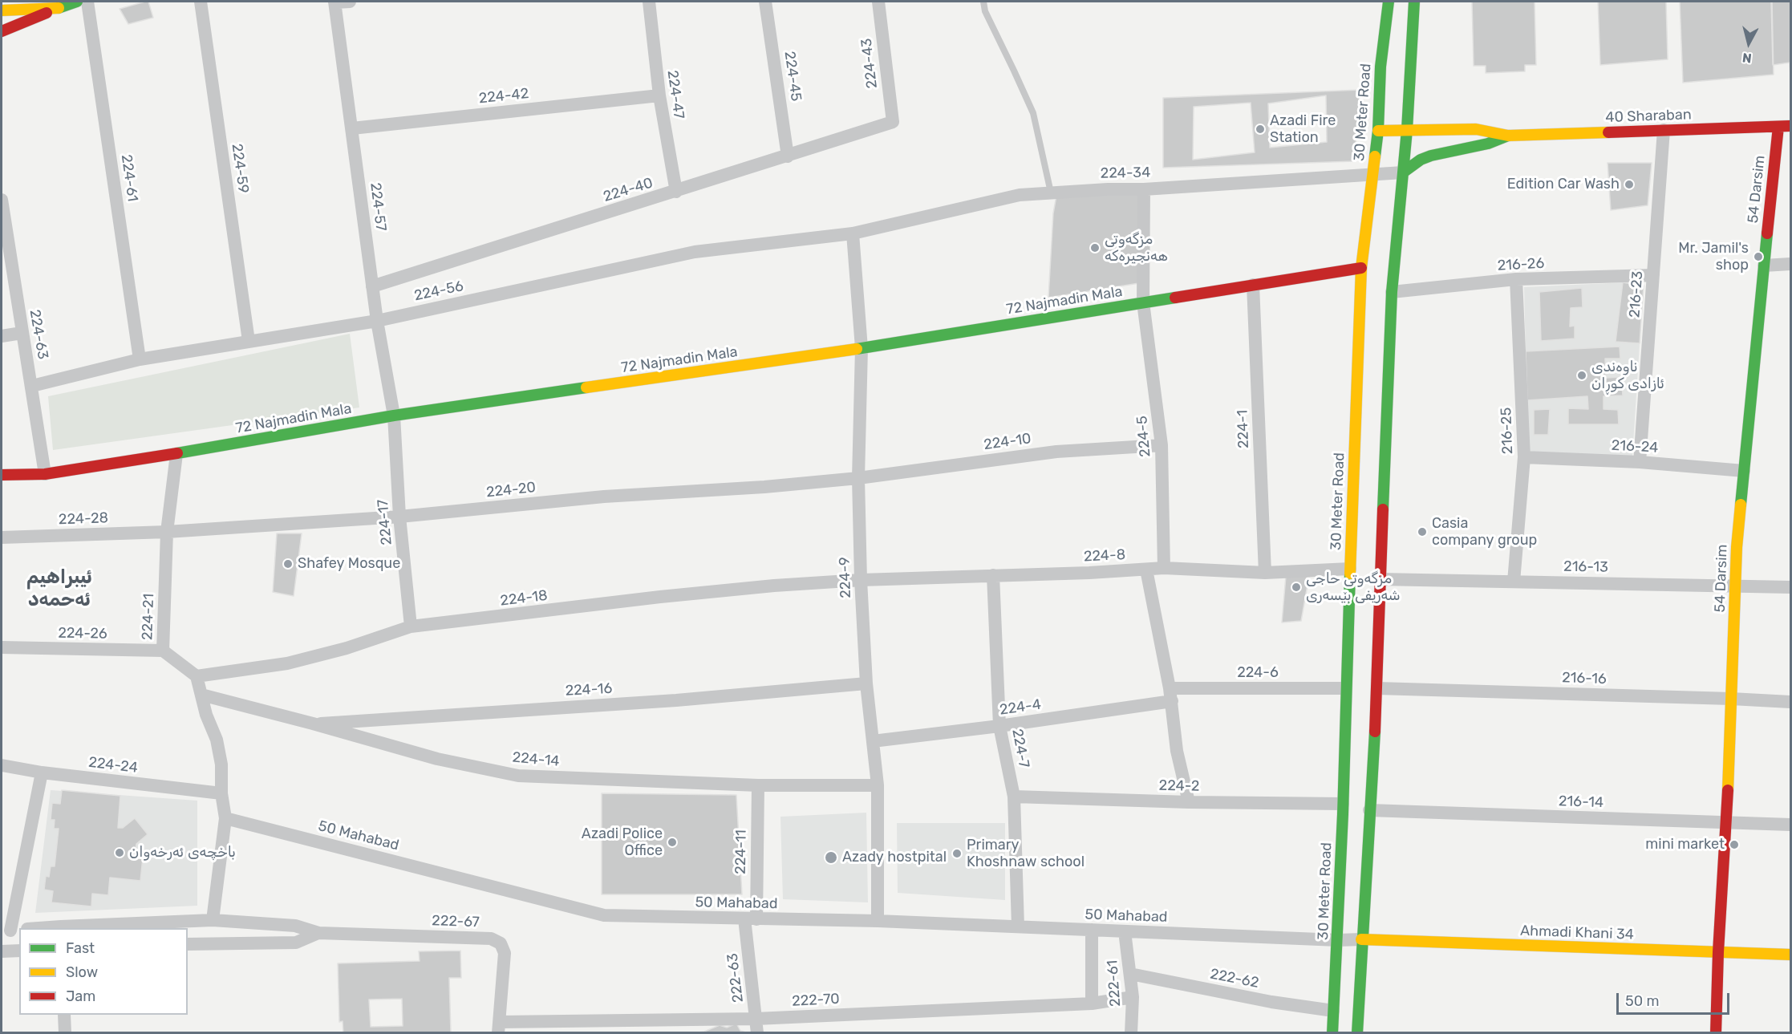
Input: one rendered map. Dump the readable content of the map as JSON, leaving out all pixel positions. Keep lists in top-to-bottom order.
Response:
{
  "streets": {
    "main road": [
      "30 Meter Road",
      "40 Sharaban",
      "54 Darsim",
      "72 Najmadin Mala",
      "Ahmadi Khani 34"
    ],
    "street": [
      "224-43",
      "224-45",
      "224-47",
      "224-42",
      "224-59",
      "224-34",
      "224-61",
      "224-40",
      "224-57",
      "216-26",
      "224-56",
      "216-23",
      "224-63",
      "224-1",
      "216-25",
      "224-5",
      "224-10",
      "216-24",
      "224-20",
      "224-28",
      "224-17",
      "224-8",
      "216-13",
      "224-9",
      "224-18",
      "224-21",
      "224-26",
      "224-6",
      "216-16",
      "224-16",
      "224-4",
      "224-7",
      "224-14",
      "224-24",
      "224-2",
      "216-14",
      "50 Mahabad",
      "224-11",
      "222-67",
      "222-63",
      "222-62",
      "222-61",
      "222-70"
    ]
  },
  "crossings": [
    ["224-43", "224-40"],
    ["224-45", "224-40"],
    ["224-47", "224-42"],
    ["224-47", "224-40"],
    ["224-42", "224-57"],
    ["30 Meter Road", "40 Sharaban"],
    ["30 Meter Road", "224-34"],
    ["30 Meter Road", "72 Najmadin Mala"],
    ["30 Meter Road", "224-8"],
    ["30 Meter Road", "224-6"],
    ["30 Meter Road", "224-2"],
    ["30 Meter Road", "50 Mahabad"],
    ["30 Meter Road", "222-62"],
    ["40 Sharaban", "224-34"],
    ["40 Sharaban", "54 Darsim"],
    ["40 Sharaban", "216-23"],
    ["224-59", "224-56"],
    ["224-34", "224-56"],
    ["224-34", "224-5"],
    ["224-34", "224-9"],
    ["224-61", "224-56"],
    ["54 Darsim", "216-24"],
    ["54 Darsim", "216-13"],
    ["54 Darsim", "216-16"],
    ["54 Darsim", "216-14"],
    ["54 Darsim", "Ahmadi Khani 34"],
    ["224-40", "224-57"],
    ["224-57", "224-56"],
    ["224-57", "72 Najmadin Mala"],
    ["224-57", "224-17"],
    ["216-26", "216-23"],
    ["216-26", "216-25"],
    ["224-56", "224-63"],
    ["224-56", "224-9"],
    ["216-23", "216-24"],
    ["72 Najmadin Mala", "224-63"],
    ["72 Najmadin Mala", "224-1"],
    ["72 Najmadin Mala", "224-5"],
    ["72 Najmadin Mala", "224-17"],
    ["72 Najmadin Mala", "224-9"],
    ["72 Najmadin Mala", "224-21"],
    ["224-1", "224-8"],
    ["216-25", "216-24"],
    ["216-25", "216-13"],
    ["224-5", "224-10"],
    ["224-5", "224-8"],
    ["224-10", "224-20"],
    ["224-10", "224-9"],
    ["224-20", "224-28"],
    ["224-20", "224-17"],
    ["224-20", "224-9"],
    ["224-20", "224-21"],
    ["224-28", "224-21"],
    ["224-17", "224-18"],
    ["224-8", "224-9"],
    ["224-8", "224-18"],
    ["224-8", "224-7"],
    ["224-9", "224-18"],
    ["224-9", "224-16"],
    ["224-9", "224-4"],
    ["224-9", "224-14"],
    ["224-9", "50 Mahabad"],
    ["224-18", "224-21"],
    ["224-21", "224-26"],
    ["224-6", "224-4"],
    ["224-16", "224-14"],
    ["224-4", "224-7"],
    ["224-7", "224-2"],
    ["224-7", "50 Mahabad"],
    ["224-14", "224-11"],
    ["50 Mahabad", "224-11"],
    ["50 Mahabad", "Ahmadi Khani 34"],
    ["50 Mahabad", "222-63"],
    ["50 Mahabad", "222-61"],
    ["224-11", "222-63"],
    ["222-67", "222-70"],
    ["222-63", "222-70"],
    ["222-62", "222-61"],
    ["222-61", "222-70"]
  ],
  "districts": ["ئیبراهیم ئەحمەد"],
  "places": [
    "Azadi Fire Station",
    "Edition Car Wash",
    "مزگەوتی ھەنجیرەکە",
    "Mr. Jamil's shop",
    "ناوەندی ئازادی کوڕان",
    "Casia company group",
    "Shafey Mosque",
    "مزگەوتی حاجی شەریفی بێسەری",
    "Azadi Police Office",
    "mini market",
    "باخچەی ئەرخەوان",
    "Primary Khoshnaw school",
    "Azady hostpital"
  ],
  "legend": ["Fast", "Slow", "Jam"],
  "scale_bar": "50 m",
  "north": "bottom"
}
